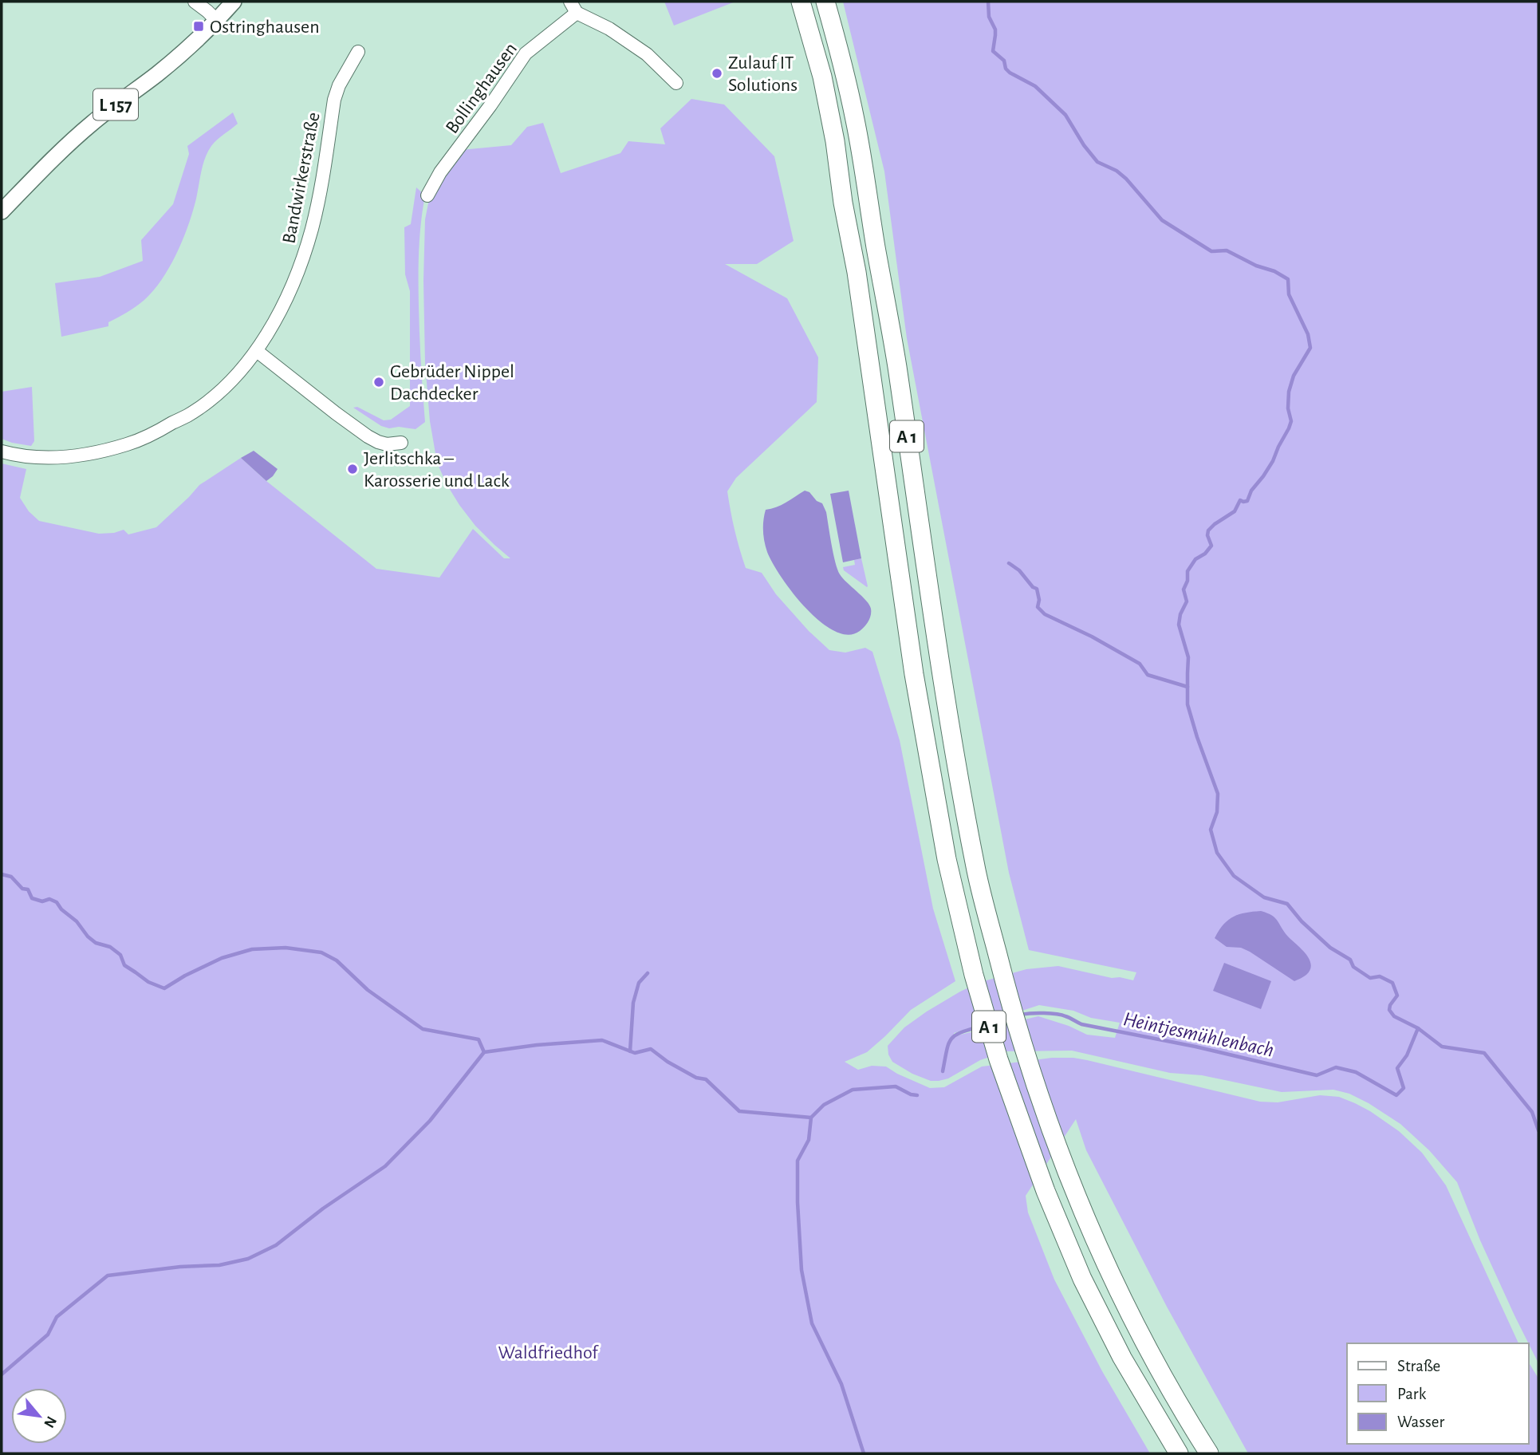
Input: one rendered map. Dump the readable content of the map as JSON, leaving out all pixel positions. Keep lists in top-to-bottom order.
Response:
{
  "streets": {
    "highway": ["A 1"],
    "main road": ["L 157"],
    "street": ["Bollinghausen", "Bandwirkerstraße"]
  },
  "water": ["Heintjesmühlenbach"],
  "parks": ["Waldfriedhof"],
  "places": {
    "transit": ["Ostringhausen"],
    "other": ["Zulauf IT Solutions", "Gebrüder Nippel Dachdecker", "Jerlitschka – Karosserie und Lack"]
  },
  "legend": ["Straße", "Park", "Wasser"],
  "north": "bottom right"
}
